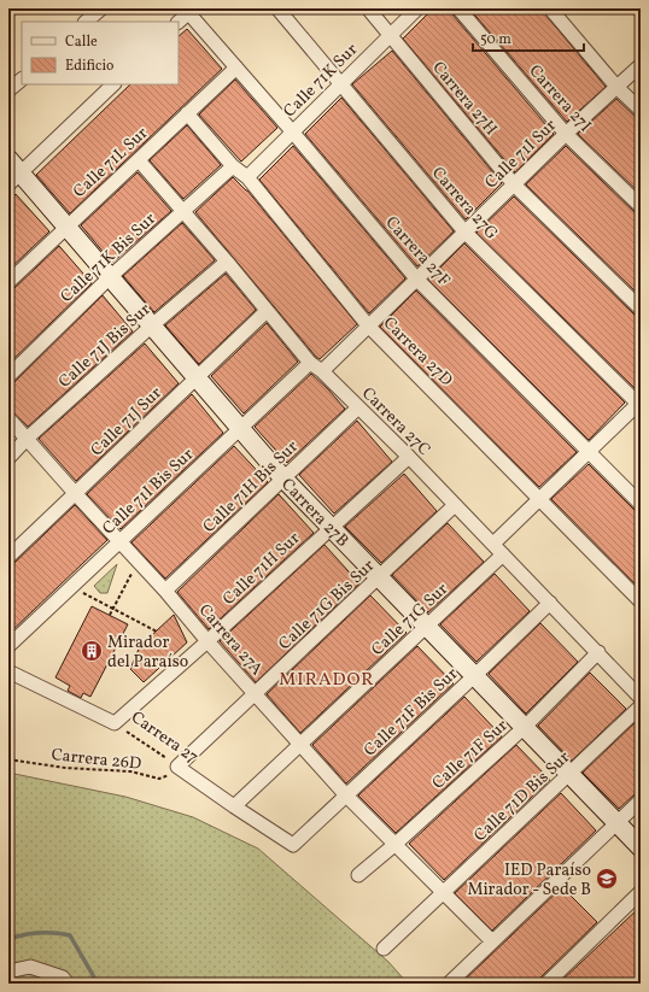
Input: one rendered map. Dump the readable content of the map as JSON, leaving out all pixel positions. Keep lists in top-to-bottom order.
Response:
{
  "streets": {
    "street": [
      "Calle 71K Sur",
      "Carrera 27H",
      "Carrera 27I",
      "Calle 71I Sur",
      "Calle 71L Sur",
      "Carrera 27G",
      "Carrera 27F",
      "Calle 71K Bis Sur",
      "Calle 71J Bis Sur",
      "Carrera 27D",
      "Calle 71J Sur",
      "Carrera 27C",
      "Calle 71H Bis Sur",
      "Calle 71I Bis Sur",
      "Carrera 27B",
      "Calle 71H Sur",
      "Calle 71G Bis Sur",
      "Calle 71G Sur",
      "Carrera 27A",
      "Calle 71F Bis Sur",
      "Carrera 27",
      "Calle 71F Sur",
      "Calle 71D Bis Sur"
    ],
    "path": ["Carrera 26D"]
  },
  "crossings": [
    ["Calle 71K Sur", "Carrera 27H"],
    ["Calle 71K Sur", "Carrera 27G"],
    ["Calle 71K Sur", "Carrera 27F"],
    ["Calle 71K Sur", "Carrera 27D"],
    ["Carrera 27H", "Calle 71I Sur"],
    ["Carrera 27I", "Calle 71I Sur"],
    ["Calle 71I Sur", "Carrera 27G"],
    ["Calle 71I Sur", "Carrera 27F"],
    ["Calle 71I Sur", "Carrera 27D"],
    ["Calle 71I Sur", "Carrera 27C"],
    ["Calle 71L Sur", "Carrera 27F"],
    ["Calle 71L Sur", "Carrera 27D"],
    ["Calle 71L Sur", "Carrera 27C"],
    ["Calle 71L Sur", "Carrera 27B"],
    ["Calle 71K Bis Sur", "Carrera 27D"],
    ["Calle 71K Bis Sur", "Carrera 27C"],
    ["Calle 71K Bis Sur", "Carrera 27B"],
    ["Calle 71J Bis Sur", "Carrera 27C"],
    ["Calle 71J Bis Sur", "Carrera 27B"],
    ["Calle 71J Bis Sur", "Carrera 27A"],
    ["Calle 71J Sur", "Carrera 27C"],
    ["Calle 71J Sur", "Carrera 27B"],
    ["Calle 71J Sur", "Carrera 27A"],
    ["Carrera 27C", "Calle 71H Bis Sur"],
    ["Carrera 27C", "Calle 71I Bis Sur"],
    ["Carrera 27C", "Calle 71H Sur"],
    ["Carrera 27C", "Calle 71G Bis Sur"],
    ["Carrera 27C", "Calle 71G Sur"],
    ["Carrera 27C", "Calle 71F Bis Sur"],
    ["Carrera 27C", "Calle 71F Sur"],
    ["Calle 71H Bis Sur", "Carrera 27B"],
    ["Calle 71H Bis Sur", "Carrera 27A"],
    ["Calle 71I Bis Sur", "Carrera 27B"],
    ["Calle 71I Bis Sur", "Carrera 27A"],
    ["Carrera 27B", "Calle 71H Sur"],
    ["Carrera 27B", "Calle 71G Bis Sur"],
    ["Carrera 27B", "Calle 71G Sur"],
    ["Carrera 27B", "Calle 71F Bis Sur"],
    ["Carrera 27B", "Calle 71F Sur"],
    ["Carrera 27B", "Calle 71D Bis Sur"],
    ["Calle 71H Sur", "Carrera 27A"],
    ["Calle 71H Sur", "Carrera 27"],
    ["Calle 71G Bis Sur", "Carrera 27A"],
    ["Calle 71G Bis Sur", "Carrera 27"],
    ["Calle 71G Bis Sur", "Carrera 26D"],
    ["Calle 71G Sur", "Carrera 27A"],
    ["Calle 71G Sur", "Carrera 27"],
    ["Carrera 27A", "Calle 71F Bis Sur"],
    ["Carrera 27A", "Calle 71F Sur"],
    ["Carrera 27A", "Calle 71D Bis Sur"],
    ["Calle 71F Bis Sur", "Carrera 27"],
    ["Carrera 27", "Carrera 26D"]
  ],
  "districts": ["MIRADOR"],
  "places": {
    "building": ["Mirador del Paraíso"],
    "school or university": ["IED Paraíso Mirador - Sede B"]
  },
  "legend": ["Calle", "Edificio"],
  "scale_bar": "50 m"
}
